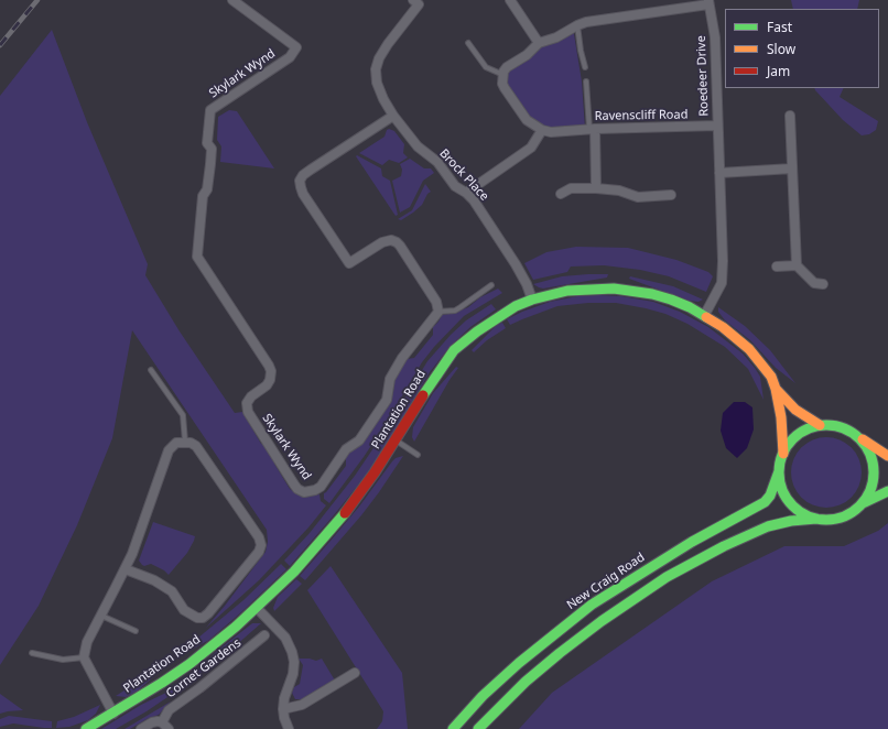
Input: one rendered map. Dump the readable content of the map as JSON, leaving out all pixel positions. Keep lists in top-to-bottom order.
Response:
{
  "streets": {
    "street": [
      "Skylark Wynd",
      "Roedeer Drive",
      "Ravenscliff Road",
      "Brock Place",
      "Plantation Road",
      "New Craig Road",
      "Cornet Gardens"
    ]
  },
  "crossings": [
    ["Roedeer Drive", "Ravenscliff Road"],
    ["Brock Place", "Plantation Road"],
    ["Plantation Road", "New Craig Road"]
  ],
  "legend": ["Fast", "Slow", "Jam"]
}
